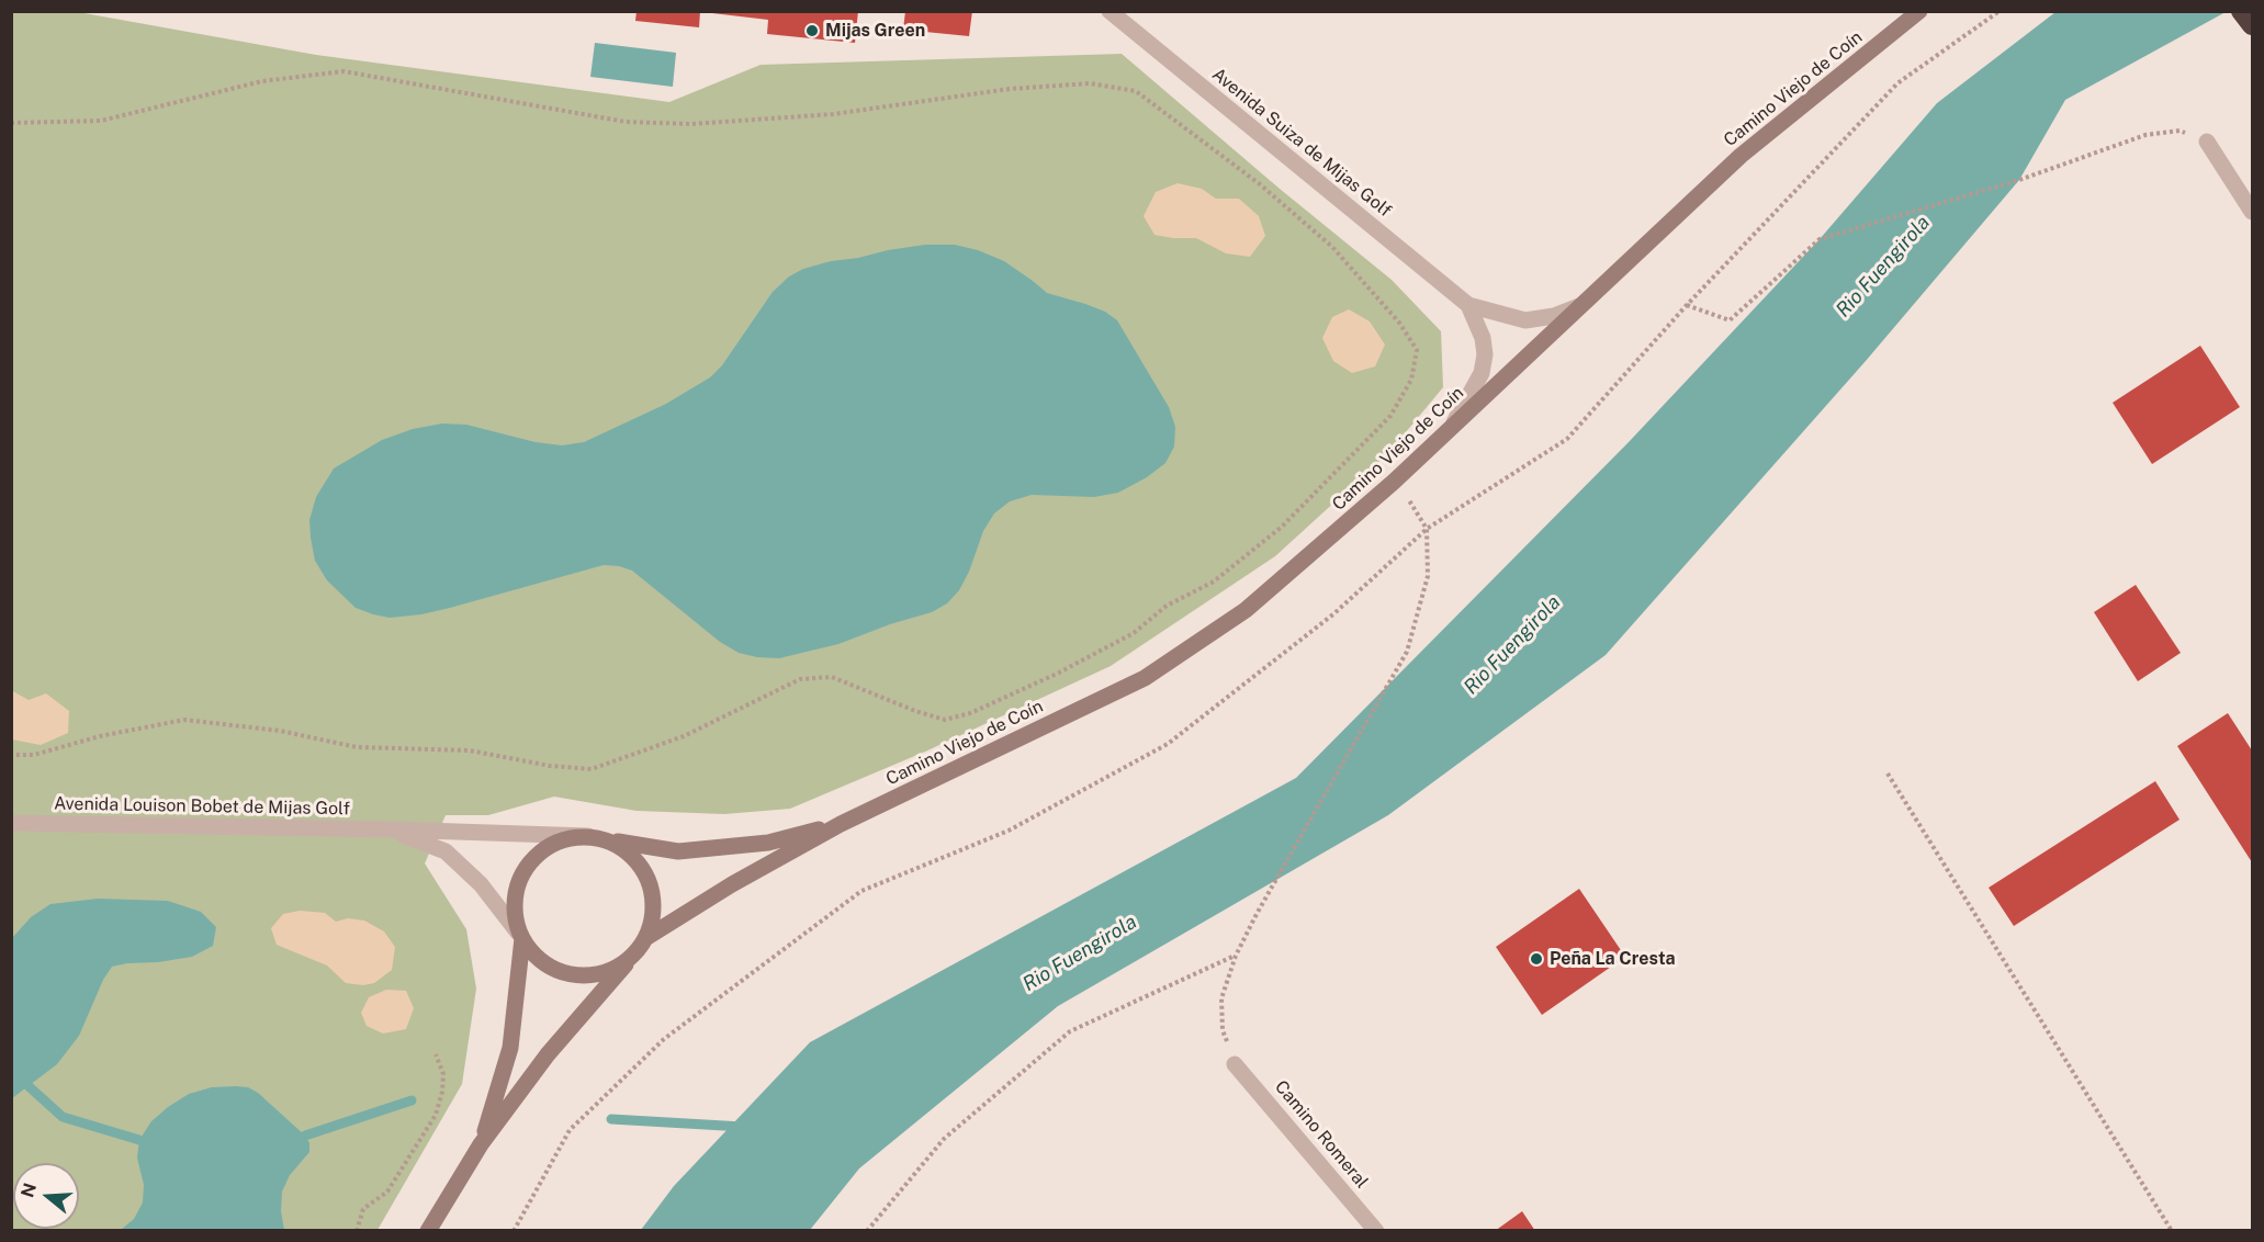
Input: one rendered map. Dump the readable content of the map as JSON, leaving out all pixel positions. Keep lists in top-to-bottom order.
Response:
{
  "streets": {
    "street": [
      "Camino Viejo de Coín",
      "Avenida Suiza de Mijas Golf",
      "Avenida Louison Bobet de Mijas Golf",
      "Camino Romeral"
    ]
  },
  "crossings": [
    ["Camino Viejo de Coín", "Avenida Suiza de Mijas Golf"],
    ["Camino Viejo de Coín", "Avenida Louison Bobet de Mijas Golf"]
  ],
  "water": ["Rio Fuengirola"],
  "places": ["Mijas Green", "Peña La Cresta"],
  "north": "left"
}
